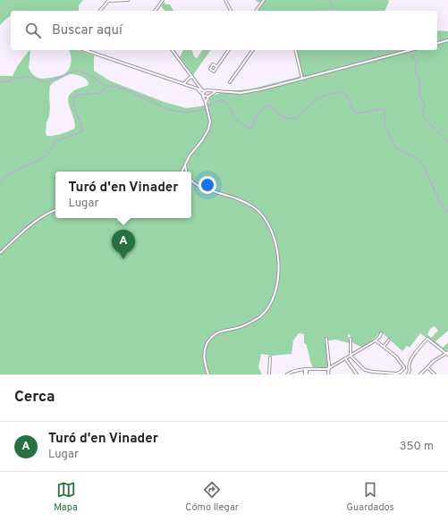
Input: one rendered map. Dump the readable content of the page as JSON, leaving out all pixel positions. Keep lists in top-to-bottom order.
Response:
{
  "page": {
    "search": "Buscar aquí",
    "popup": ["Turó d'en Vinader", "Lugar"],
    "pins": "A",
    "heading": "Cerca",
    "list": [
      {
        "mark": "A",
        "name": "Turó d'en Vinader",
        "note": "Lugar",
        "value": "350 m"
      }
    ],
    "nav": ["Mapa", "Cómo llegar", "Guardados"]
  }
}
